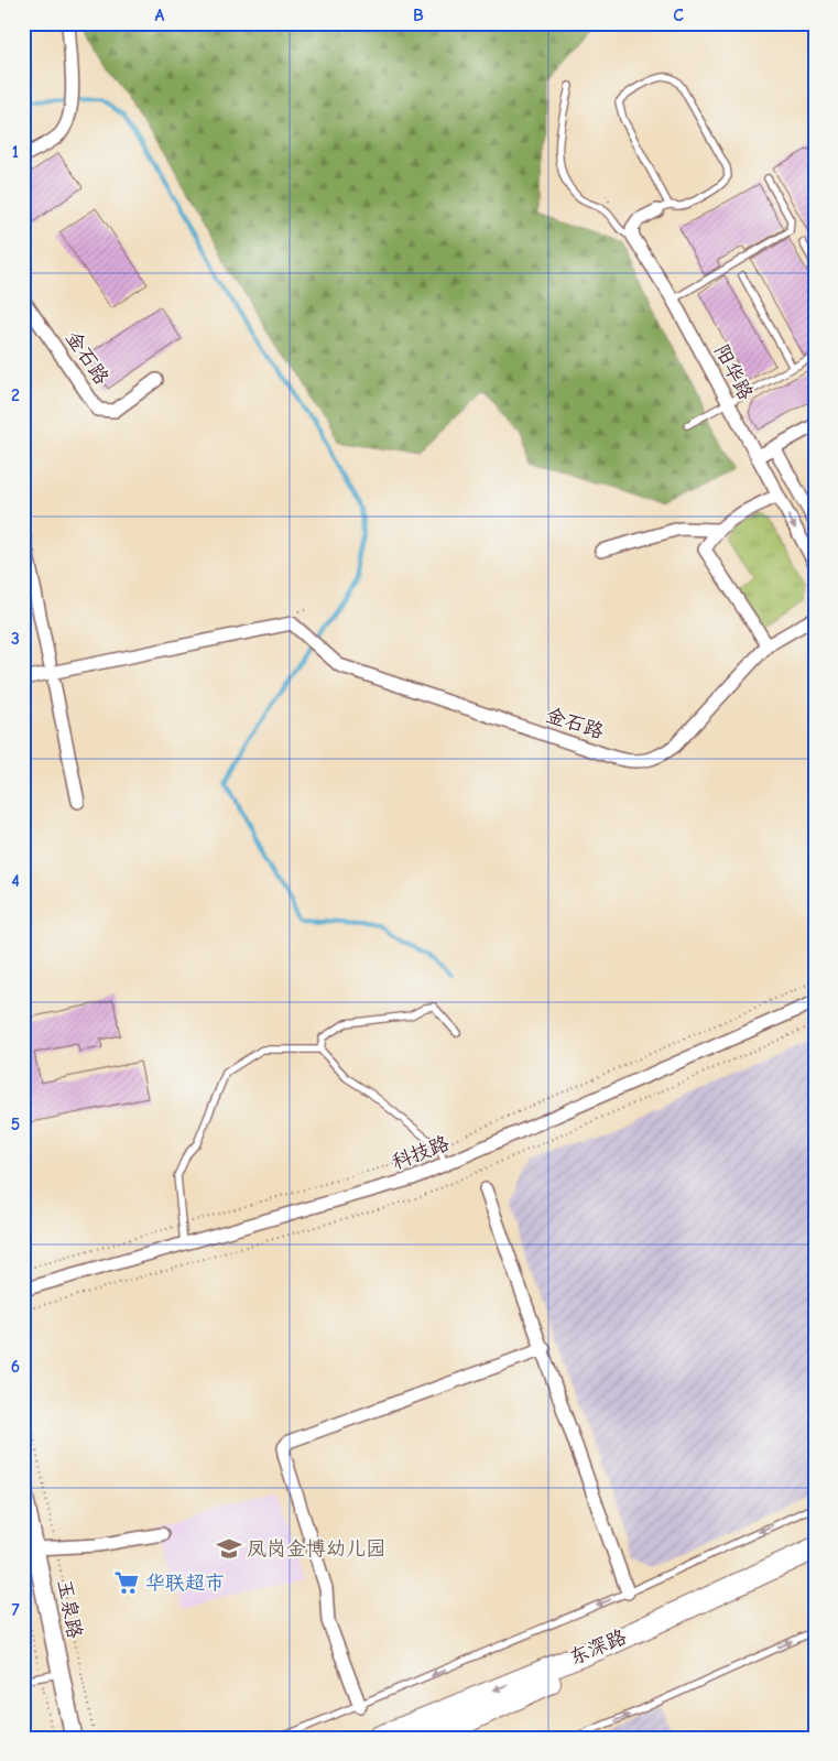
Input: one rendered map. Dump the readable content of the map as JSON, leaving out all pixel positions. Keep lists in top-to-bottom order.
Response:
{
  "streets": {
    "highway": ["东深路"],
    "street": [
      "金石路",
      "阳华路",
      "科技路",
      "玉泉路"
    ]
  },
  "places": {
    "school or university": ["凤岗金博幼儿园"],
    "supermarket": ["华联超市"]
  },
  "grid": {
    "columns": ["A", "B", "C"],
    "rows": [
      "1",
      "2",
      "3",
      "4",
      "5",
      "6",
      "7"
    ]
  }
}
